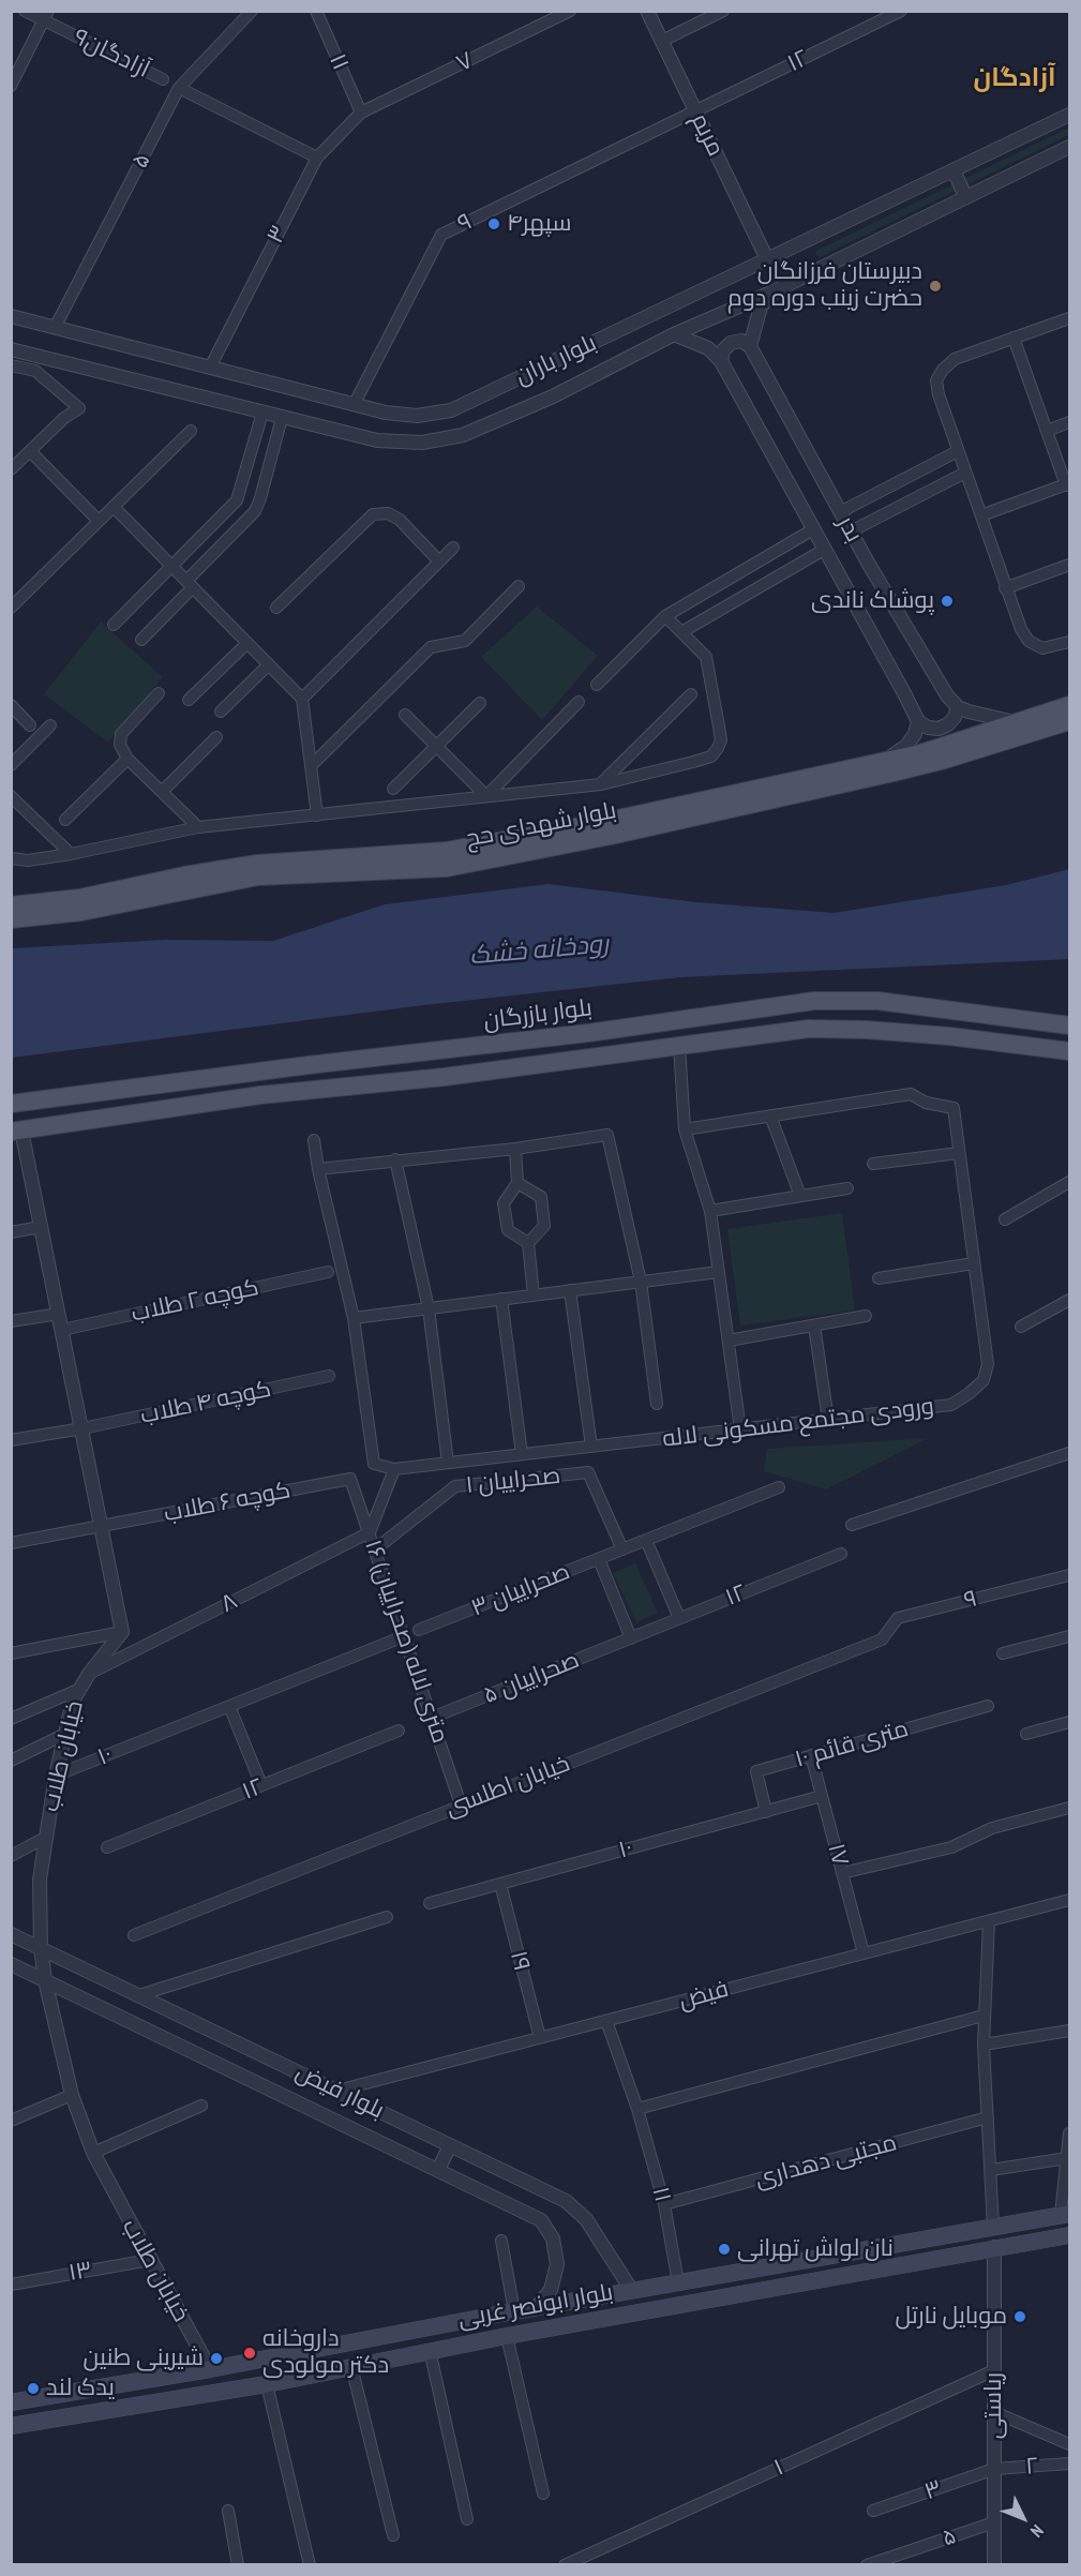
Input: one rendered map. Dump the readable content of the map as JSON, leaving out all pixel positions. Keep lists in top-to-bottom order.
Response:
{
  "streets": {
    "main road": ["بلوار شهدای حج", "بلوار بازرگان", "بلوار ابونصر غربی"],
    "street": [
      "آزادگان۹",
      "۱۲",
      "۱۱",
      "۷",
      "مریم",
      "۵",
      "۹",
      "۳",
      "بلوار باران",
      "بدر",
      "کوچه ۲ طلاب",
      "کوچه ۴ طلاب",
      "ورودی مجتمع مسکونی لاله",
      "صحراییان ۱",
      "کوچه ۶ طلاب",
      "صحراییان ۳",
      "۸",
      "۱۶ متری لاله (صحراییان)",
      "۵ صحراییان",
      "۱۰ متری قائم",
      "خیابان طلاب",
      "۱۰",
      "خيابان اطلسى",
      "۱۷",
      "۱۹",
      "فیض",
      "بلوار فیض",
      "مجتبی دهداری",
      "۱۳",
      "ریاستی",
      "۲",
      "۱"
    ]
  },
  "crossings": [
    ["۱۲", "مریم"],
    ["۱۲", "۹"],
    ["۱۲", "۵ صحراییان"],
    ["۱۱", "۷"],
    ["۱۱", "۳"],
    ["۱۱", "مجتبی دهداری"],
    ["۱۱", "بلوار ابونصر غربی"],
    ["۷", "۳"],
    ["مریم", "۹"],
    ["مریم", "بلوار باران"],
    ["۵", "بلوار باران"],
    ["۵", "ریاستی"],
    ["۹", "بلوار باران"],
    ["۹", "خيابان اطلسى"],
    ["۳", "بلوار باران"],
    ["۳", "ریاستی"],
    ["۳", "۲"],
    ["بلوار باران", "بدر"],
    ["صحراییان ۱", "صحراییان ۳"],
    ["صحراییان ۱", "۱۶ متری لاله (صحراییان)"],
    ["کوچه ۶ طلاب", "۱۶ متری لاله (صحراییان)"],
    ["۸", "۱۶ متری لاله (صحراییان)"],
    ["۸", "خیابان طلاب"],
    ["۱۶ متری لاله (صحراییان)", "۵ صحراییان"],
    ["۱۶ متری لاله (صحراییان)", "۱۰"],
    ["۱۶ متری لاله (صحراییان)", "خيابان اطلسى"],
    ["۱۰ متری قائم", "۱۰"],
    ["۱۰ متری قائم", "۱۷"],
    ["خیابان طلاب", "۱۰"],
    ["خیابان طلاب", "بلوار فیض"],
    ["خیابان طلاب", "۱۳"],
    ["خیابان طلاب", "بلوار ابونصر غربی"],
    ["۱۰", "۱۷"],
    ["۱۰", "۱۹"],
    ["۱۷", "فیض"],
    ["۱۹", "فیض"],
    ["فیض", "بلوار فیض"],
    ["بلوار فیض", "بلوار ابونصر غربی"],
    ["بلوار ابونصر غربی", "ریاستی"],
    ["ریاستی", "۲"],
    ["ریاستی", "۱"]
  ],
  "districts": ["آزادگان"],
  "water": ["رودخانه خشک"],
  "places": [
    "سپهر۴",
    "دبیرستان فرزانگان حضرت زینب دوره دوم",
    "پوشاک ناندی",
    "نان لواش تهرانی",
    "موبایل نارتل",
    "داروخانه دکتر مولودی",
    "شیرینی طنین",
    "یدک لند"
  ],
  "north": "bottom right"
}
